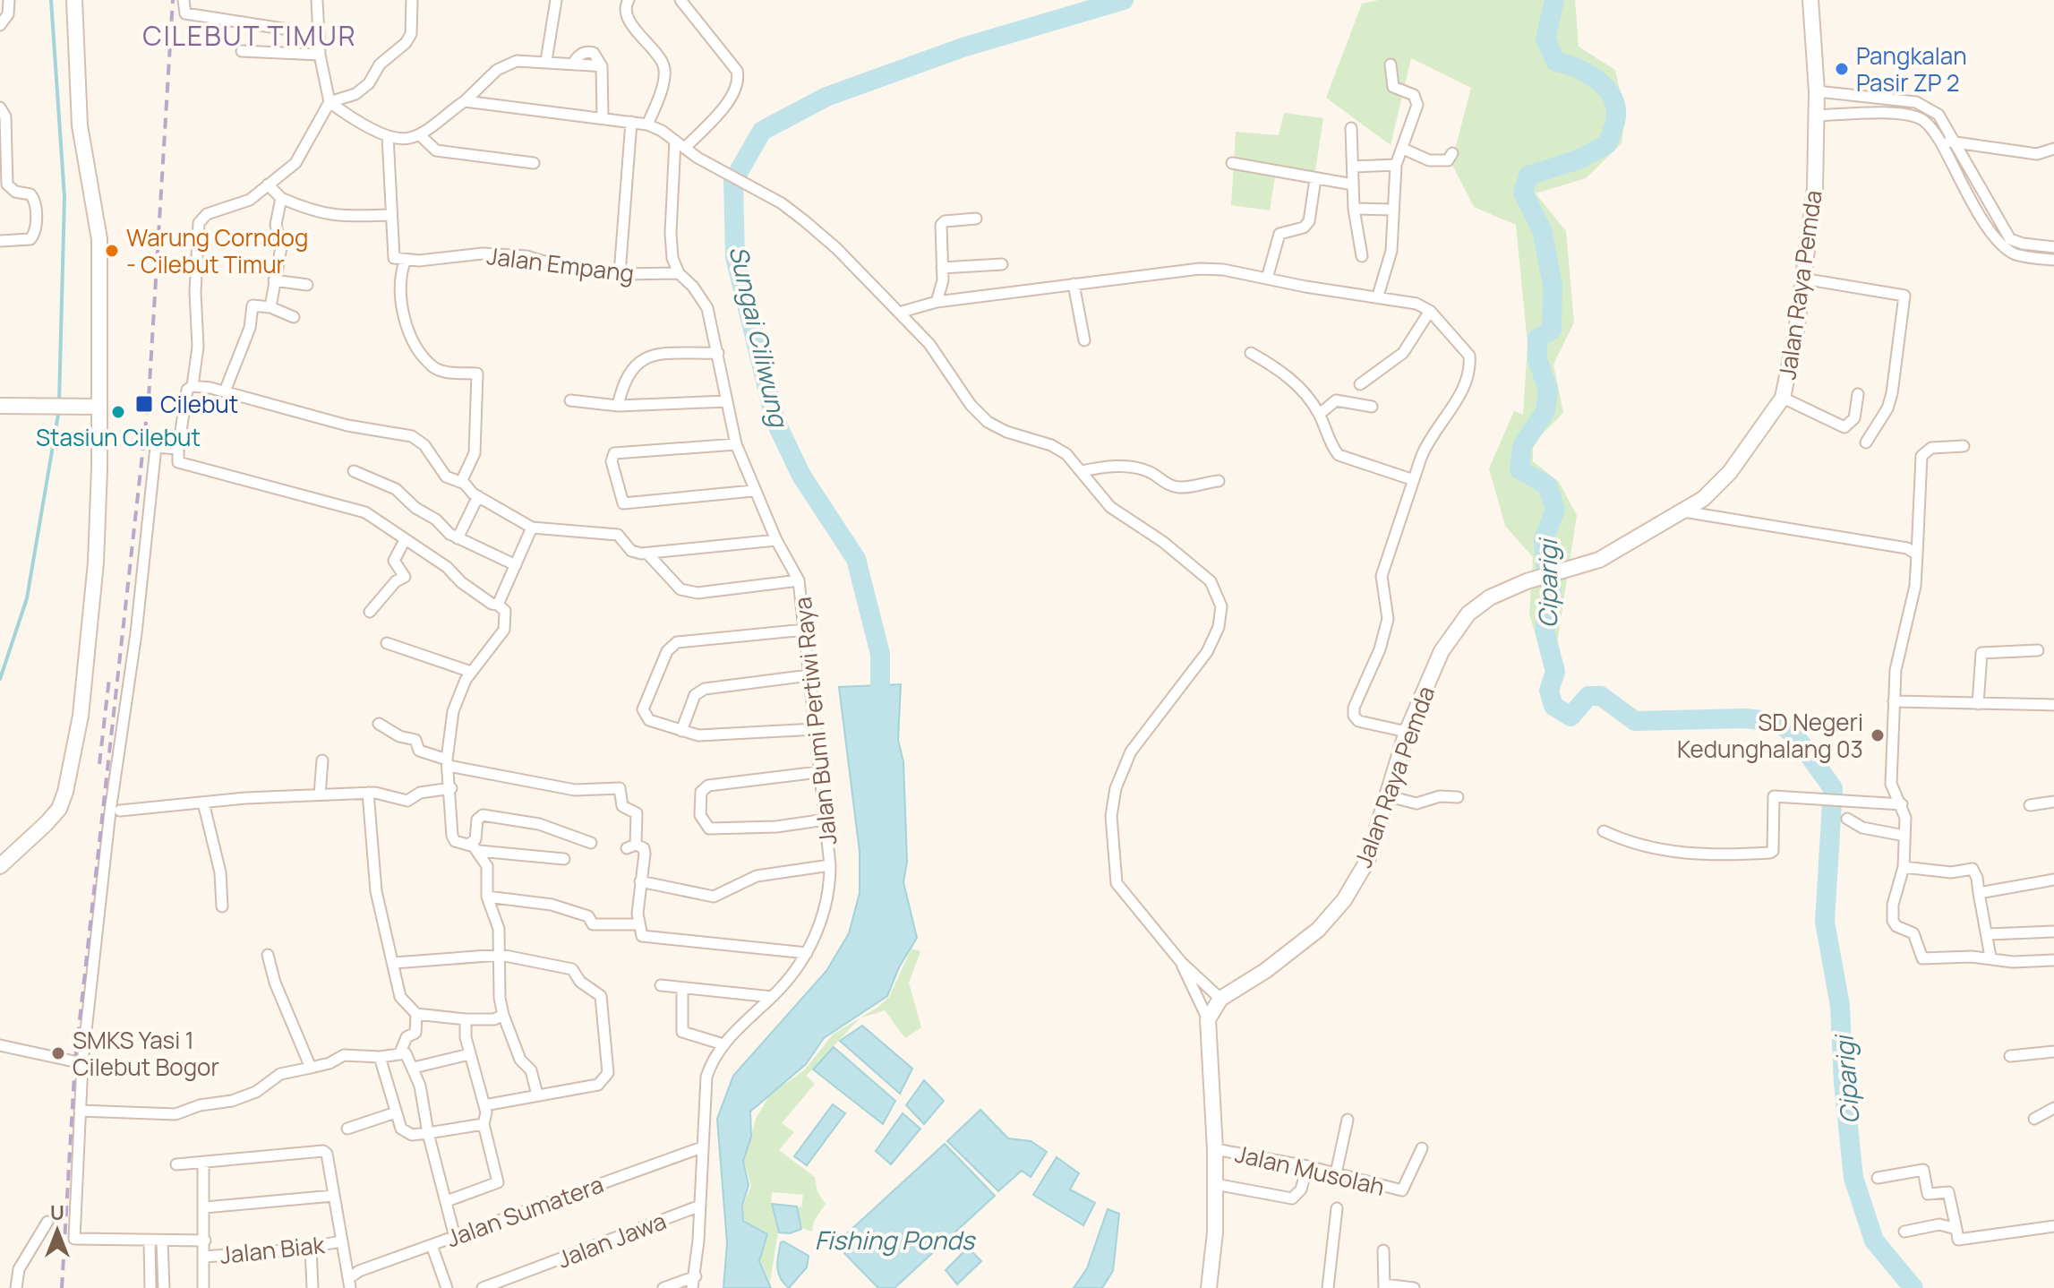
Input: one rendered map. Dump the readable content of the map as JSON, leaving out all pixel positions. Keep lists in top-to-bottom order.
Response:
{
  "streets": {
    "main road": ["Jalan Raya Pemda"],
    "street": [
      "Jalan Empang",
      "Jalan Bumi Pertiwi Raya",
      "Jalan Musolah",
      "Jalan Sumatera",
      "Jalan Jawa",
      "Jalan Biak"
    ]
  },
  "crossings": [
    ["Jalan Empang", "Jalan Bumi Pertiwi Raya"],
    ["Jalan Bumi Pertiwi Raya", "Jalan Sumatera"],
    ["Jalan Bumi Pertiwi Raya", "Jalan Jawa"]
  ],
  "districts": ["CILEBUT TIMUR"],
  "water": ["Sungai Ciliwung", "Ciparigi", "Fishing Ponds"],
  "places": {
    "other": [
      "Pangkalan Pasir ZP 2",
      "Warung Corndog - Cilebut Timur",
      "Stasiun Cilebut",
      "SD Negeri Kedunghalang 03",
      "SMKS Yasi 1 Cilebut Bogor"
    ],
    "transit": ["Cilebut"]
  },
  "north": "top"
}
